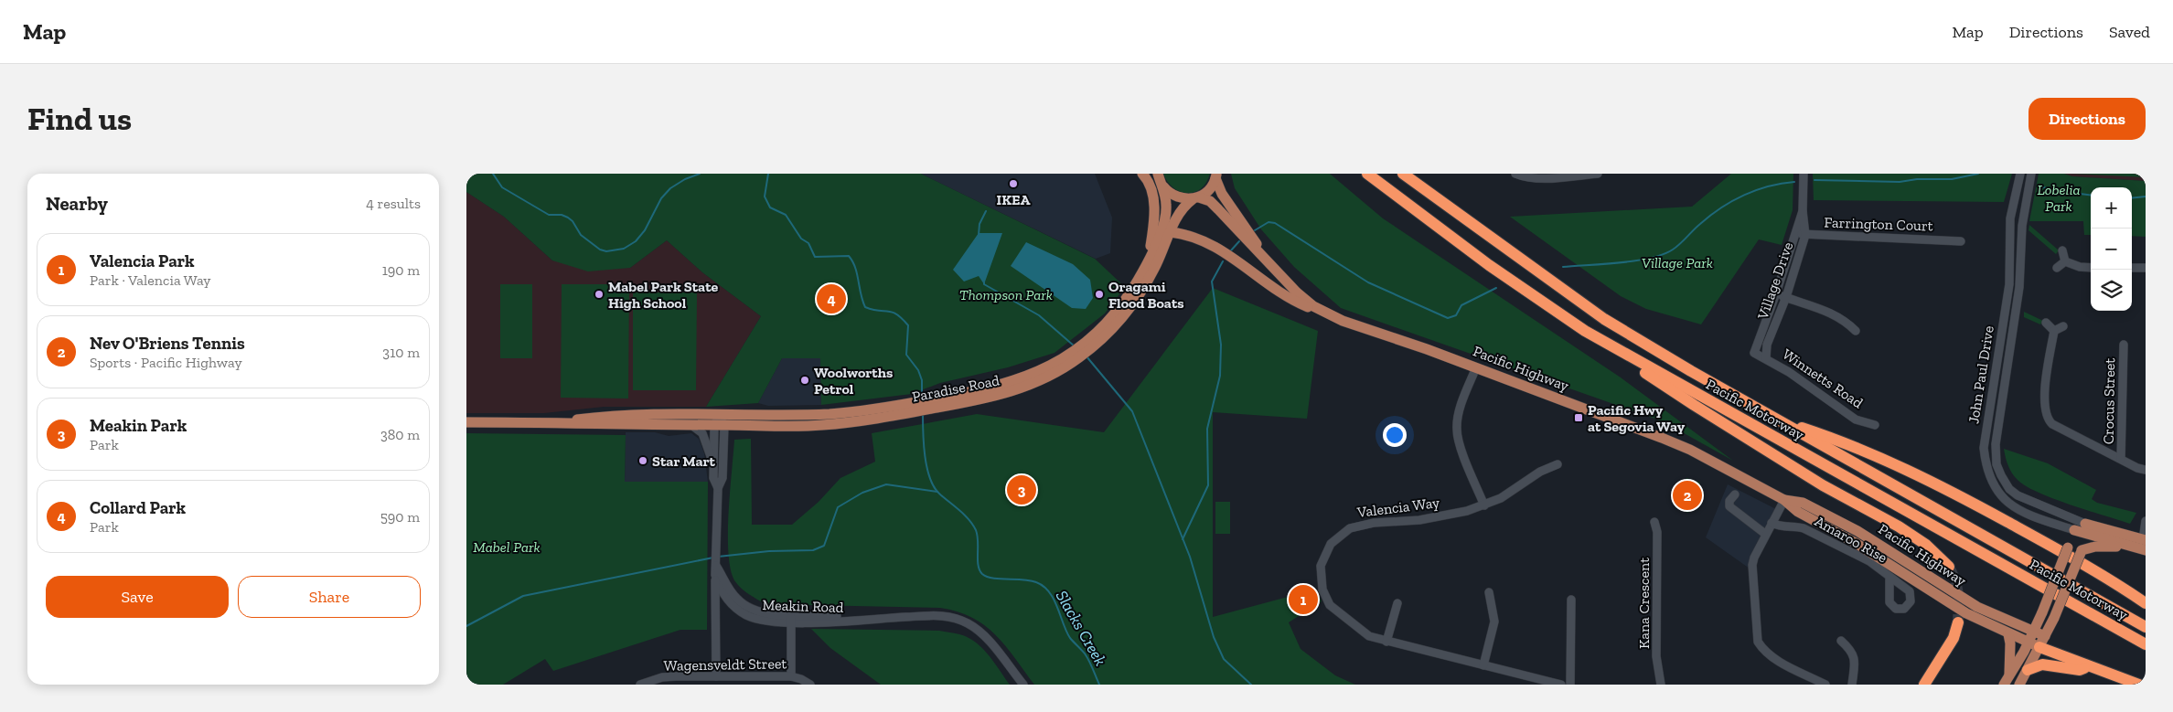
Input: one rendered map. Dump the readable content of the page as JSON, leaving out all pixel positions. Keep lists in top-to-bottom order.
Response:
{
  "streets": {
    "highway": ["Pacific Motorway"],
    "main road": ["Pacific Highway", "Paradise Road"],
    "street": [
      "Farrington Court",
      "Village Drive",
      "John Paul Drive",
      "Winnetts Road",
      "Crocus Street",
      "Valencia Way",
      "Amaroo Rise",
      "Kana Crescent",
      "Meakin Road",
      "Wagensveldt Street"
    ]
  },
  "crossings": [
    ["Farrington Court", "Village Drive"],
    ["Village Drive", "Winnetts Road"],
    ["Pacific Highway", "Paradise Road"]
  ],
  "water": ["Slacks Creek"],
  "parks": [
    "Lobelia Park",
    "Village Park",
    "Thompson Park",
    "Mabel Park"
  ],
  "places": {
    "other": [
      "IKEA",
      "Mabel Park State High School",
      "Oragami Flood Boats",
      "Woolworths Petrol",
      "Star Mart"
    ],
    "transit": ["Pacific Hwy at Segovia Way"]
  },
  "page": {
    "header": "Map",
    "nav": ["Map", "Directions", "Saved"],
    "buttons": [
      "Directions",
      ["Save", "Share"]
    ],
    "title": "Find us",
    "heading": ["Nearby", "4 results"],
    "map_buttons": ["+", "−"],
    "list": [
      {
        "mark": "1",
        "name": "Valencia Park",
        "note": "Park · Valencia Way",
        "value": "190 m"
      },
      {
        "mark": "2",
        "name": "Nev O'Briens Tennis",
        "note": "Sports · Pacific Highway",
        "value": "310 m"
      },
      {
        "mark": "3",
        "name": "Meakin Park",
        "note": "Park",
        "value": "380 m"
      },
      {
        "mark": "4",
        "name": "Collard Park",
        "note": "Park",
        "value": "590 m"
      }
    ],
    "pins": [
      "4",
      "3",
      "2",
      "1"
    ]
  }
}
